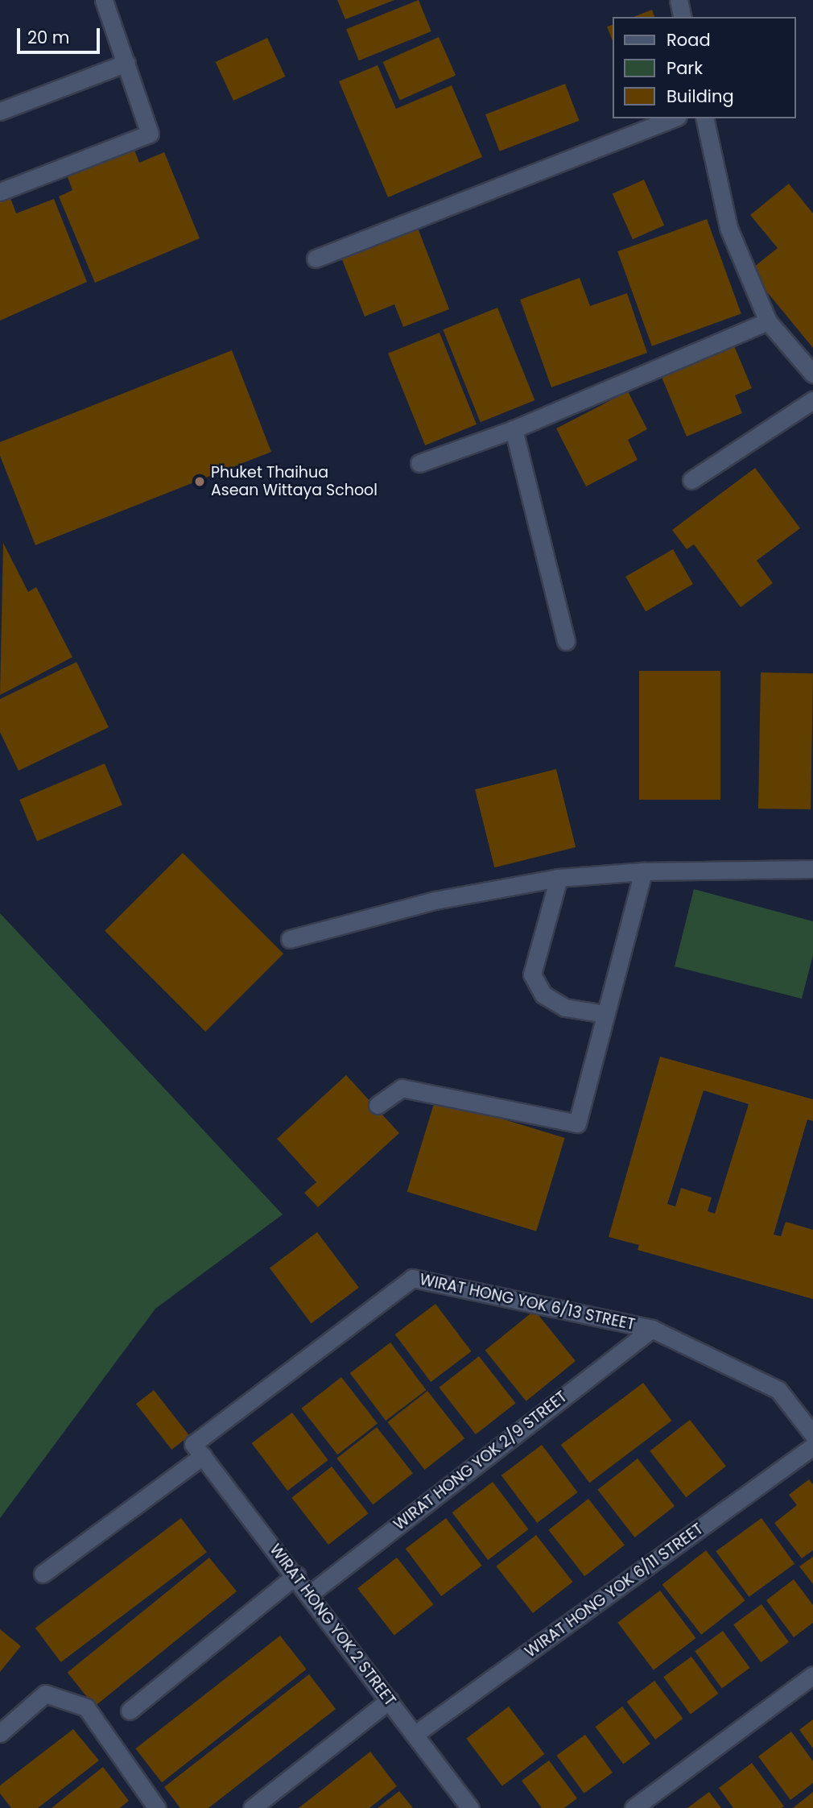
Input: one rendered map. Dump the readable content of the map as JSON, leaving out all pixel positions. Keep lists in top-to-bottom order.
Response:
{
  "streets": {
    "street": [
      "WIRAT HONG YOK 6/13 STREET",
      "WIRAT HONG YOK 2/9 STREET",
      "WIRAT HONG YOK 6/11 STREET",
      "WIRAT HONG YOK 2 STREET"
    ]
  },
  "crossings": [
    ["WIRAT HONG YOK 6/13 STREET", "WIRAT HONG YOK 2/9 STREET"],
    ["WIRAT HONG YOK 2/9 STREET", "WIRAT HONG YOK 2 STREET"],
    ["WIRAT HONG YOK 6/11 STREET", "WIRAT HONG YOK 2 STREET"]
  ],
  "places": ["Phuket Thaihua Asean Wittaya School"],
  "legend": ["Road", "Park", "Building"],
  "scale_bar": "20 m"
}
